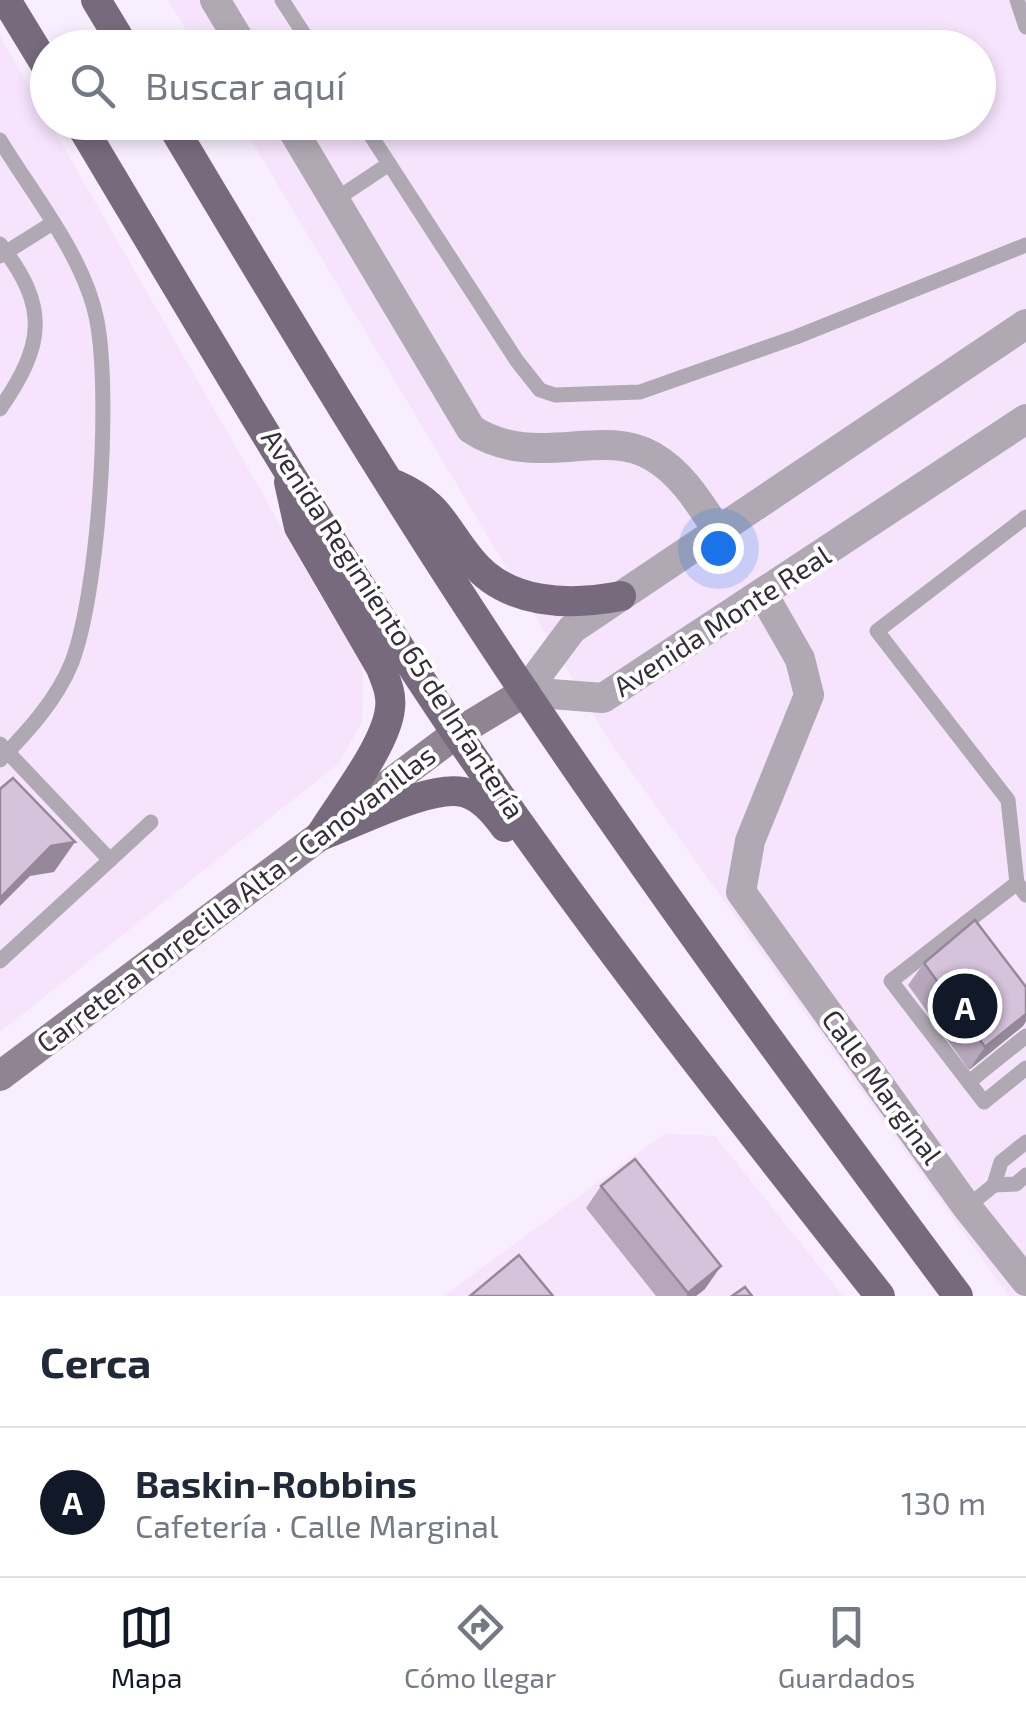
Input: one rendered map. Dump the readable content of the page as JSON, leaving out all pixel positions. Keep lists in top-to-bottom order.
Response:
{
  "streets": {
    "main road": ["Avenida Regimiento 65 de Infantería"],
    "street": ["Avenida Monte Real", "Carretera Torrecilla Alta - Canovanillas", "Calle Marginal"]
  },
  "crossings": [
    ["Avenida Monte Real", "Carretera Torrecilla Alta - Canovanillas"],
    ["Avenida Monte Real", "Calle Marginal"],
    ["Avenida Regimiento 65 de Infantería", "Carretera Torrecilla Alta - Canovanillas"]
  ],
  "page": {
    "search": "Buscar aquí",
    "pins": "A",
    "heading": "Cerca",
    "list": [
      {
        "mark": "A",
        "name": "Baskin-Robbins",
        "note": "Cafetería · Calle Marginal",
        "value": "130 m"
      }
    ],
    "nav": ["Mapa", "Cómo llegar", "Guardados"]
  }
}
